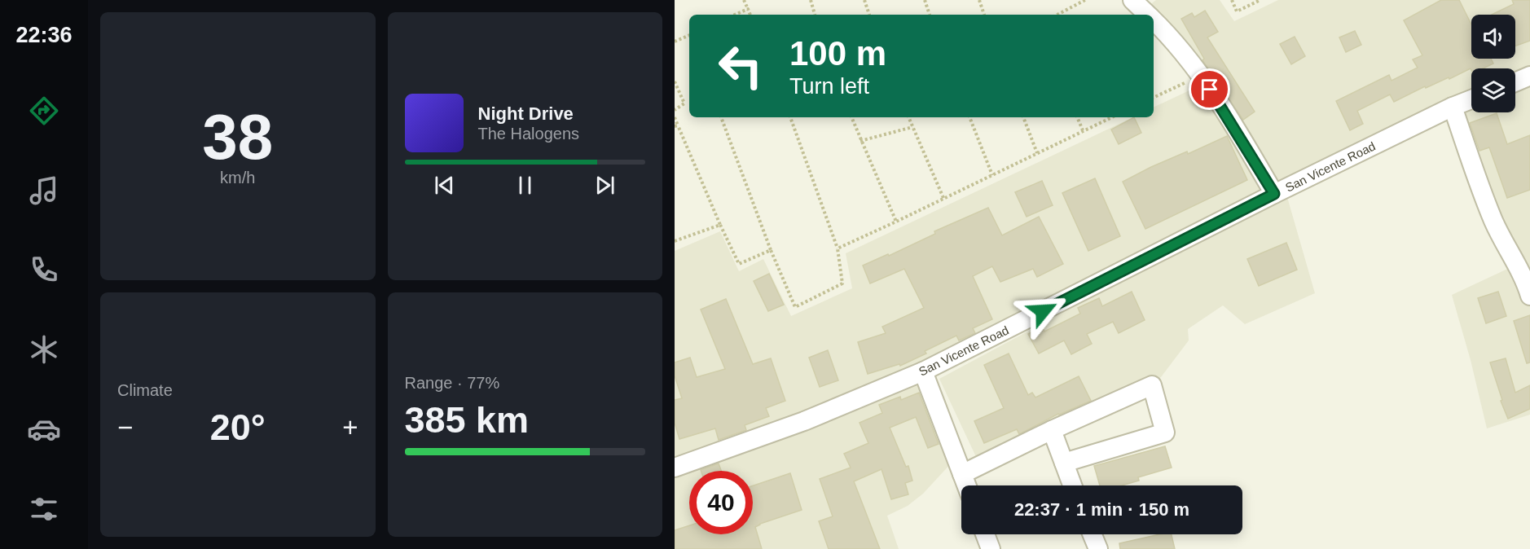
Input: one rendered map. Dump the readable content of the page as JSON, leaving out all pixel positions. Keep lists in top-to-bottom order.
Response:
{
  "streets": {
    "street": ["San Vicente Road"]
  },
  "page": {
    "tabs": "22:36",
    "tile": [
      ["38", "km/h"],
      "Climate",
      ["Range · 77%", "385 km"]
    ],
    "turn": ["100 m", "Turn left"],
    "song": ["Night Drive", "The Halogens"],
    "heat": ["−", "20°", "+"],
    "limit": "40",
    "trip": "22:37 · 1 min · 150 m"
  }
}
